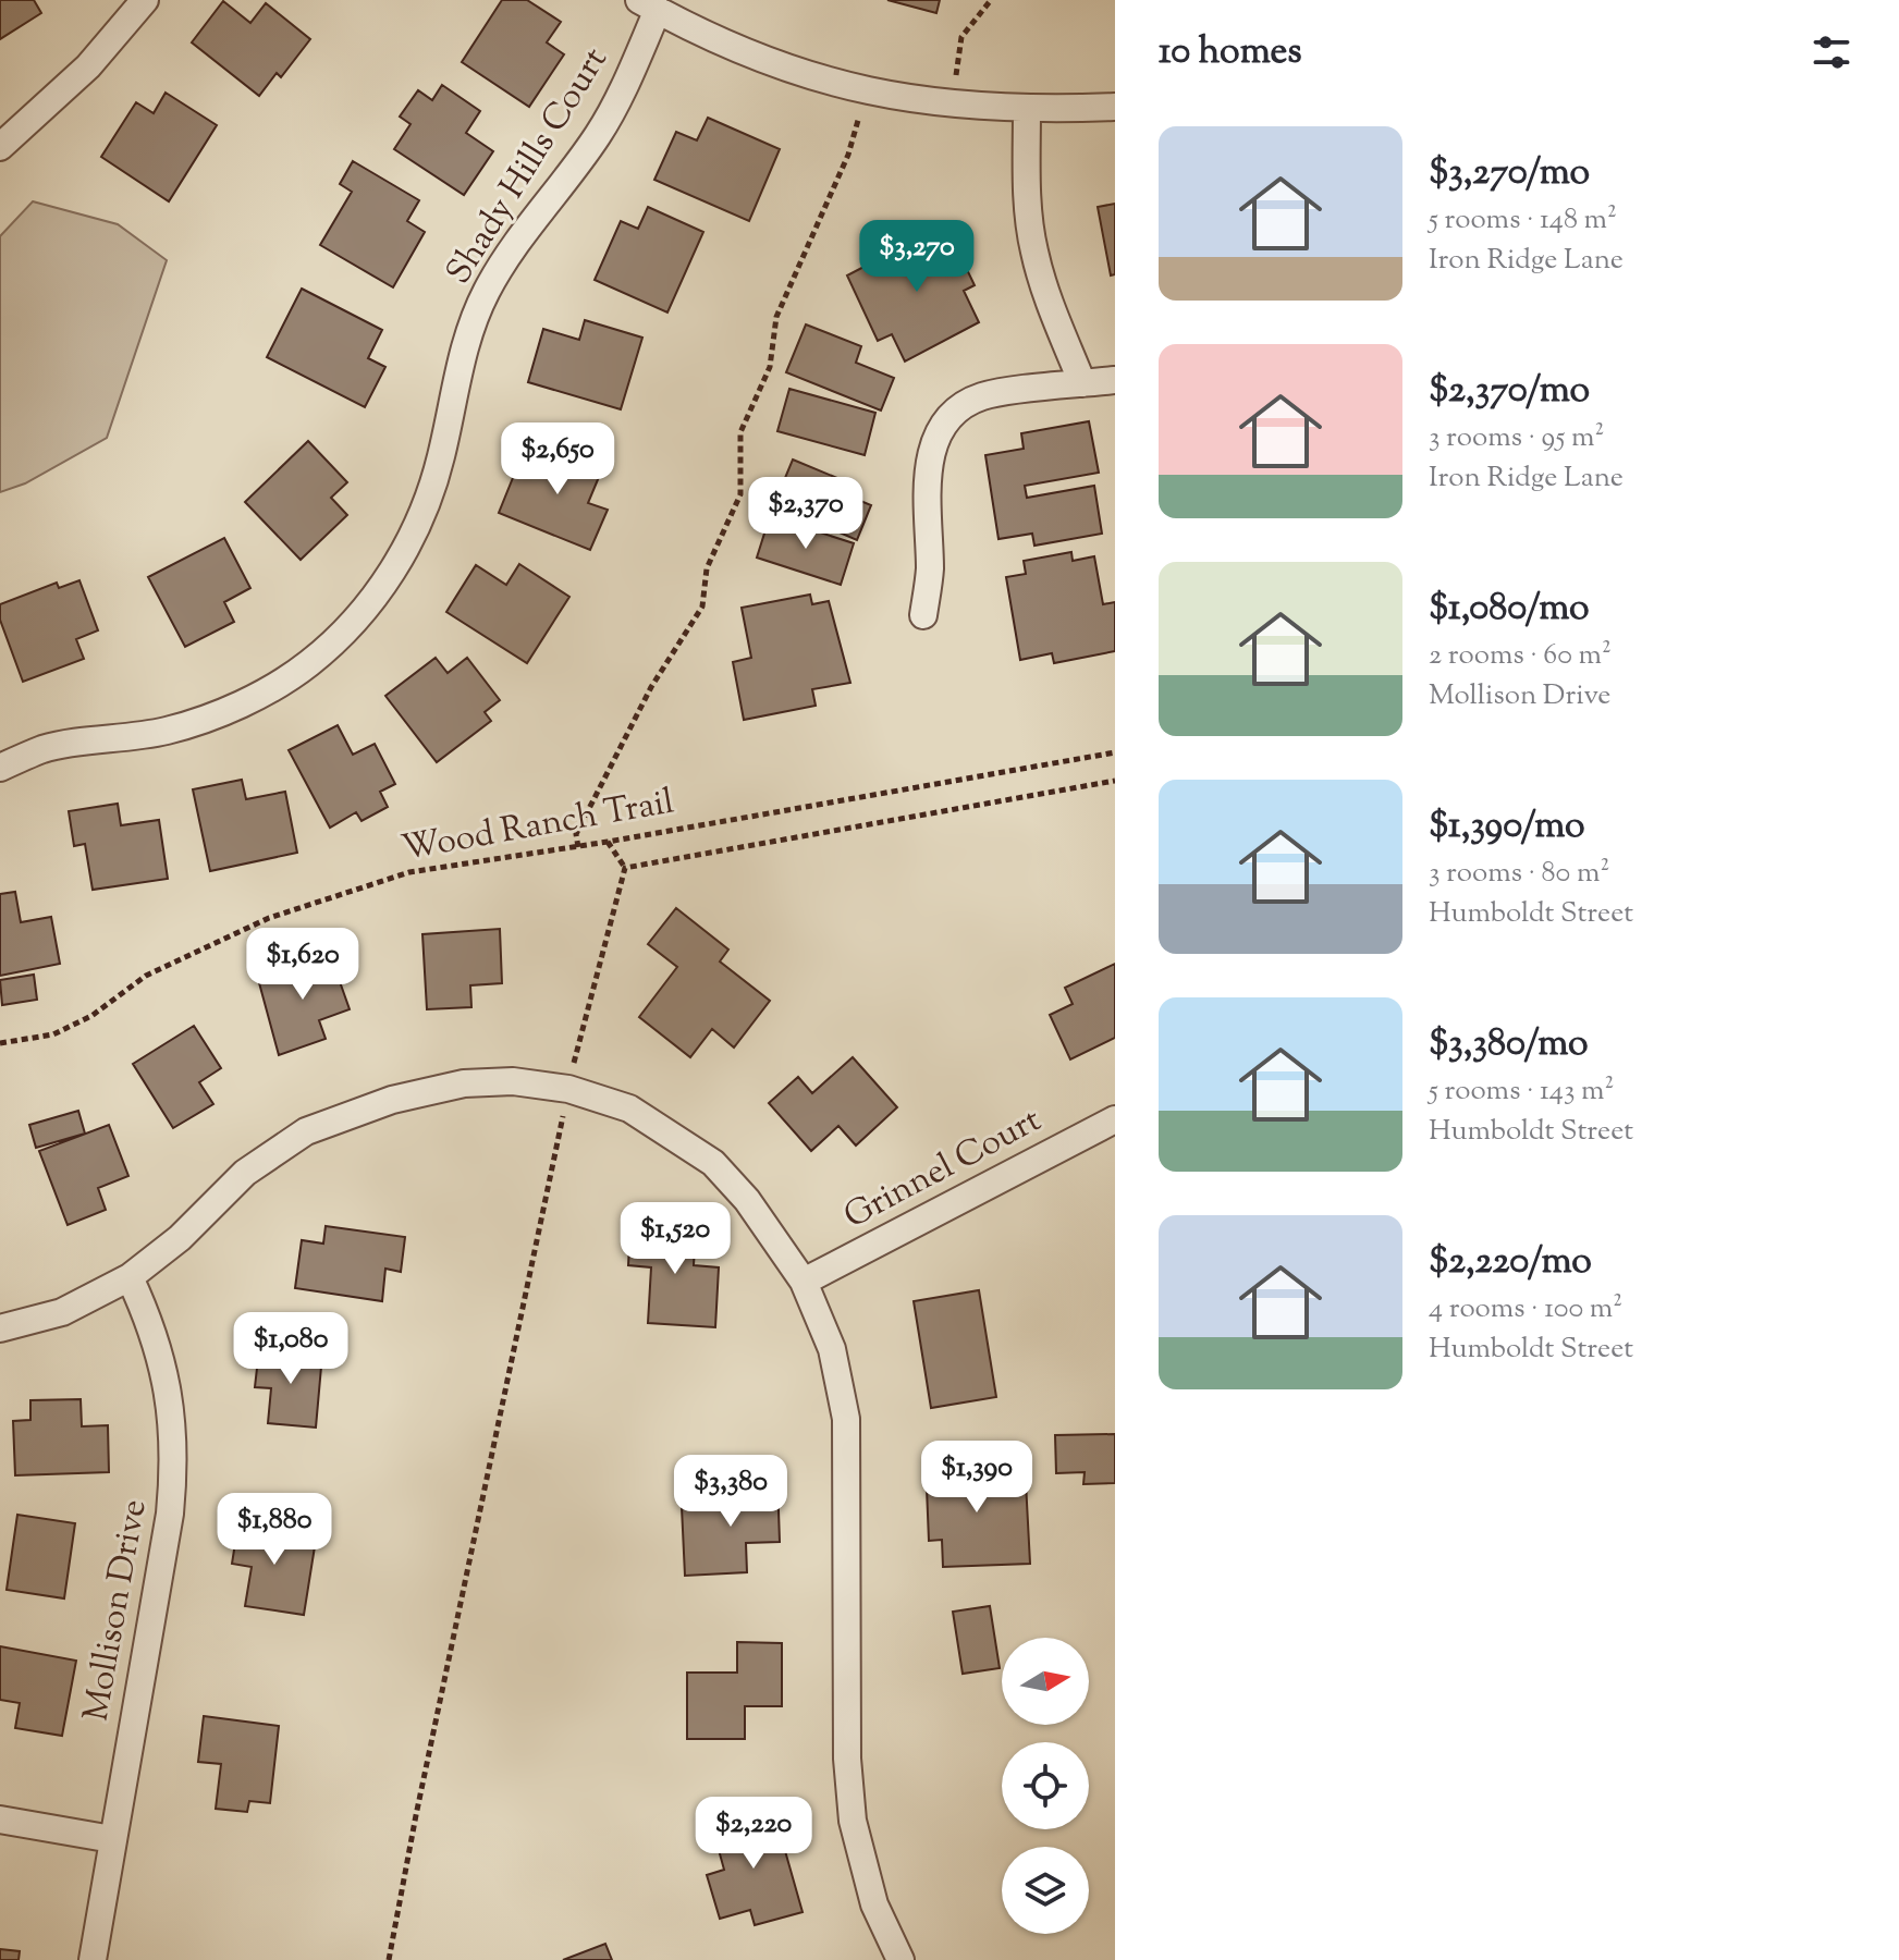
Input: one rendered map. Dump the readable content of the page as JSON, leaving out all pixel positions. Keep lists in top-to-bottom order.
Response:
{
  "streets": {
    "street": ["Shady Hills Court", "Grinnel Court", "Mollison Drive"],
    "path": ["Wood Ranch Trail"]
  },
  "north": "right",
  "page": {
    "heading": "10 homes",
    "list": [
      {
        "name": "$3,270/mo",
        "note": "5 rooms · 148 m² · Iron Ridge Lane"
      },
      {
        "name": "$2,370/mo",
        "note": "3 rooms · 95 m² · Iron Ridge Lane"
      },
      {
        "name": "$1,080/mo",
        "note": "2 rooms · 60 m² · Mollison Drive"
      },
      {
        "name": "$1,390/mo",
        "note": "3 rooms · 80 m² · Humboldt Street"
      },
      {
        "name": "$3,380/mo",
        "note": "5 rooms · 143 m² · Humboldt Street"
      },
      {
        "name": "$2,220/mo",
        "note": "4 rooms · 100 m² · Humboldt Street"
      }
    ],
    "price": [
      "$3,270",
      "$2,650",
      "$2,370",
      "$1,620",
      "$1,520",
      "$1,080",
      "$1,390",
      "$3,380",
      "$1,880",
      "$2,220"
    ]
  }
}
